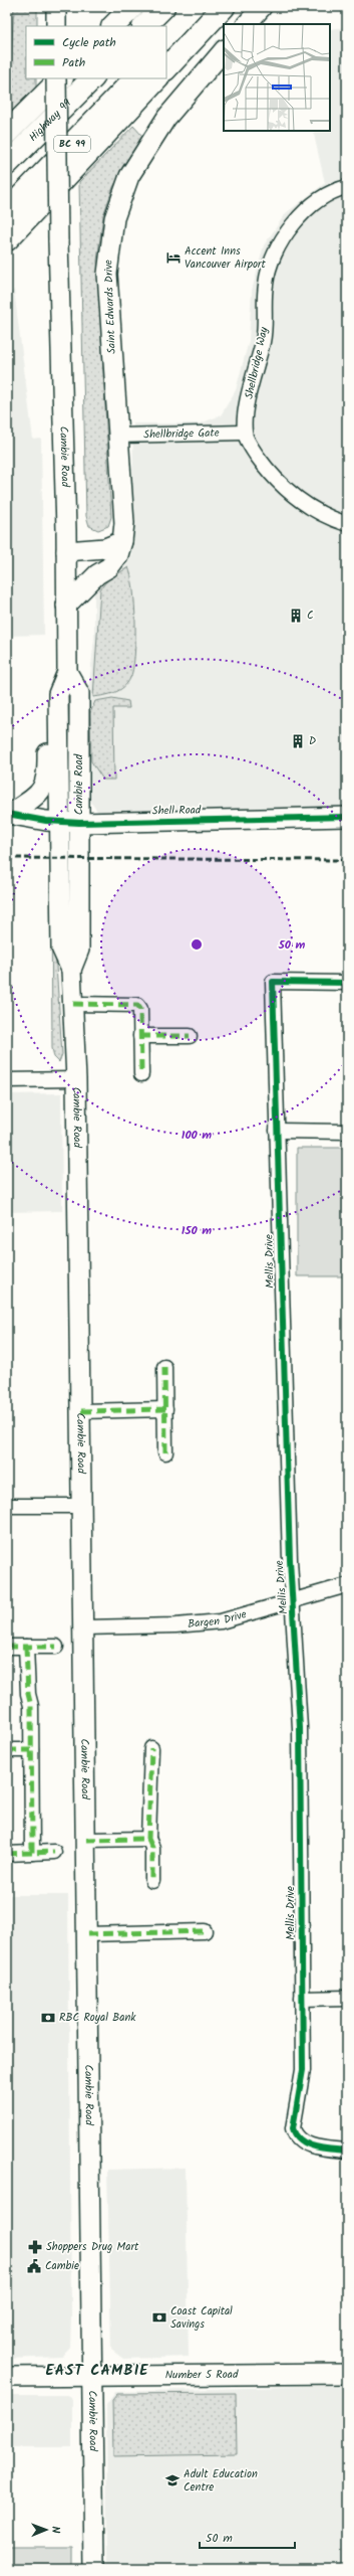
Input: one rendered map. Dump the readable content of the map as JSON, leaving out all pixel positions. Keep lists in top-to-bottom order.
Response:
{
  "streets": {
    "highway": ["Highway 99", "BC 99"],
    "main road": [
      "Saint Edwards Drive",
      "Cambie Road",
      "Shell Road",
      "Number 5 Road"
    ],
    "street": [
      "Shellbridge Way",
      "Shellbridge Gate",
      "Mellis Drive",
      "Bargen Drive"
    ]
  },
  "crossings": [
    ["Saint Edwards Drive", "Shellbridge Gate"],
    ["Saint Edwards Drive", "Cambie Road"],
    ["Shellbridge Way", "Shellbridge Gate"],
    ["Cambie Road", "Shell Road"],
    ["Cambie Road", "Bargen Drive"],
    ["Cambie Road", "Number 5 Road"],
    ["Mellis Drive", "Bargen Drive"]
  ],
  "districts": ["EAST CAMBIE"],
  "places": {
    "hotel": ["Accent Inns Vancouver Airport"],
    "building": ["C", "D"],
    "bank": ["RBC Royal Bank", "Coast Capital Savings"],
    "pharmacy": ["Shoppers Drug Mart"],
    "public building": ["Cambie"],
    "school or university": ["Adult Education Centre"]
  },
  "legend": ["Cycle path", "Path"],
  "scale_bar": "50 m",
  "north": "right",
  "rings": ["50 m", "100 m", "150 m"]
}
